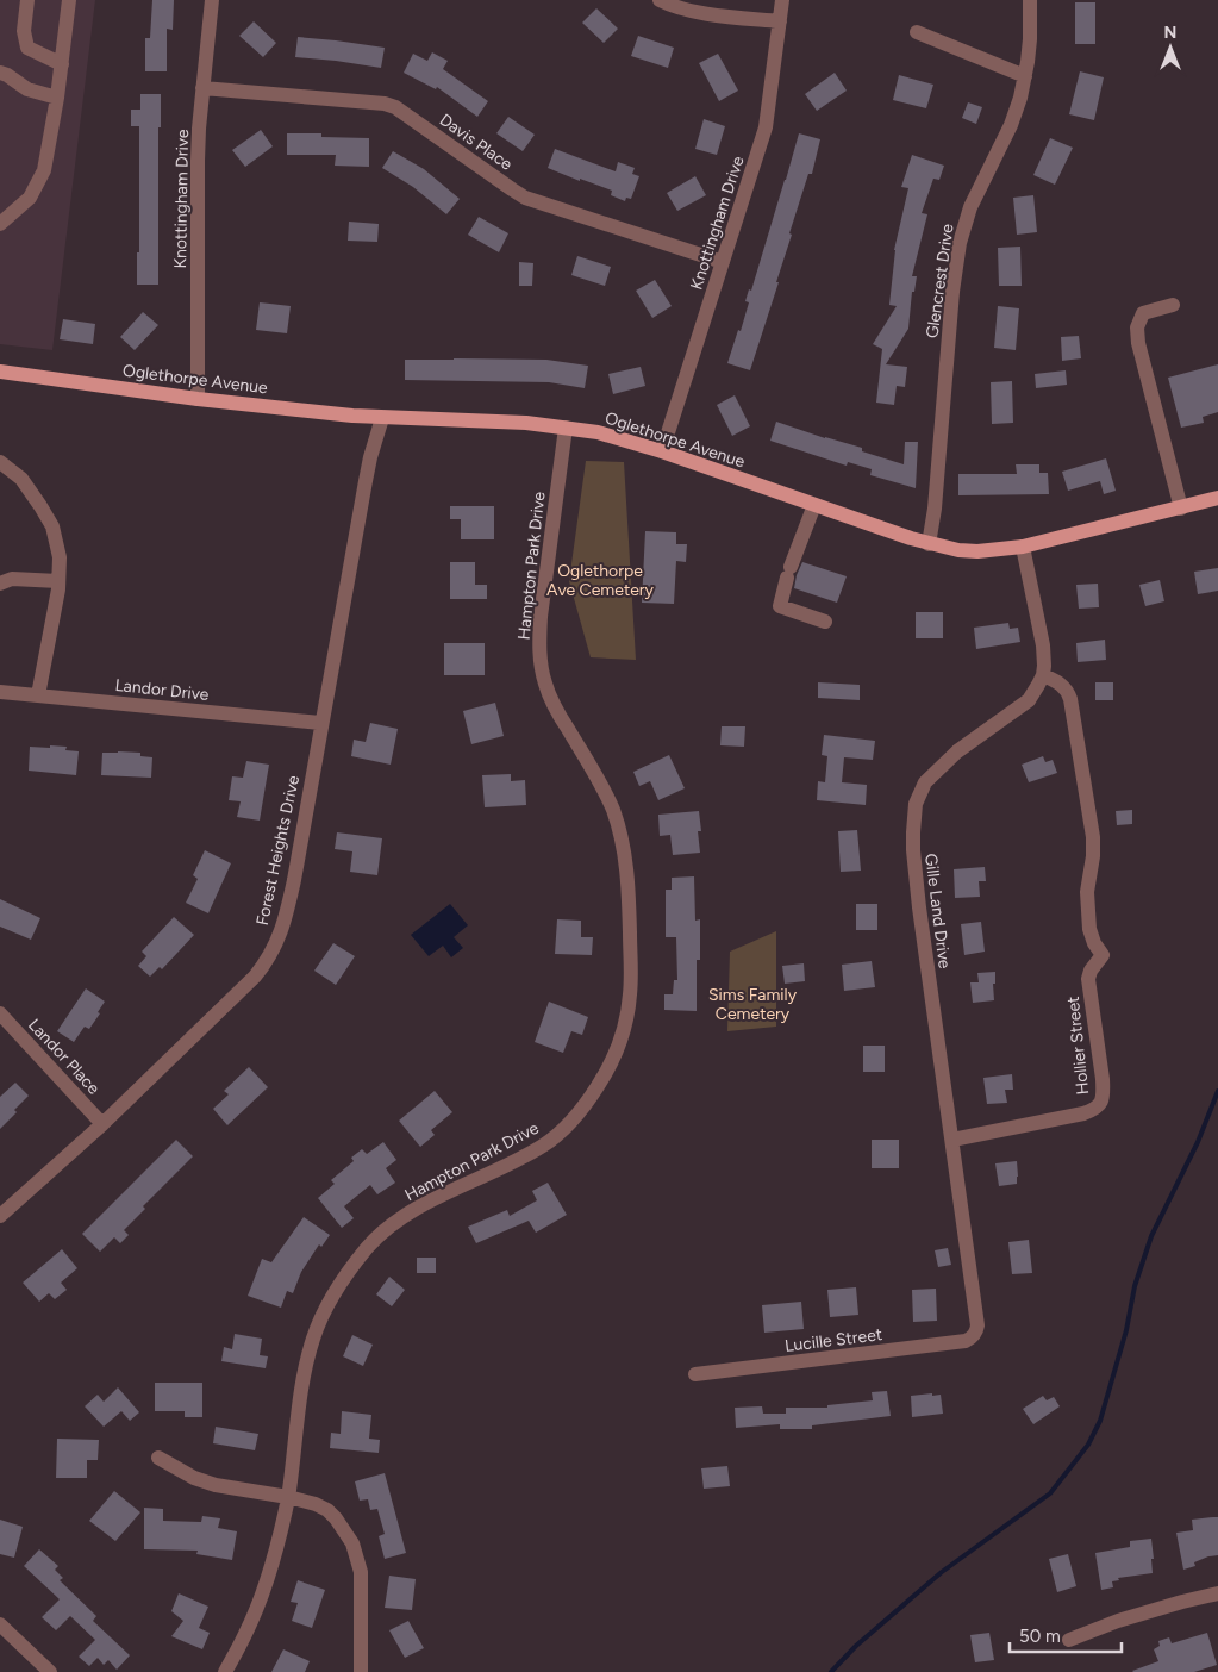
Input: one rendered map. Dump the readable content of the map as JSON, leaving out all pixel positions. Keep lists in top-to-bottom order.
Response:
{
  "streets": {
    "main road": ["Oglethorpe Avenue"],
    "street": [
      "Davis Place",
      "Knottingham Drive",
      "Glencrest Drive",
      "Hampton Park Drive",
      "Landor Drive",
      "Forest Heights Drive",
      "Gille Land Drive",
      "Hollier Street",
      "Landor Place",
      "Lucille Street"
    ]
  },
  "crossings": [
    ["Davis Place", "Knottingham Drive"],
    ["Knottingham Drive", "Oglethorpe Avenue"],
    ["Glencrest Drive", "Oglethorpe Avenue"],
    ["Oglethorpe Avenue", "Hampton Park Drive"],
    ["Oglethorpe Avenue", "Forest Heights Drive"],
    ["Landor Drive", "Forest Heights Drive"],
    ["Forest Heights Drive", "Landor Place"],
    ["Gille Land Drive", "Hollier Street"],
    ["Gille Land Drive", "Lucille Street"]
  ],
  "parks": ["Oglethorpe Ave Cemetery", "Sims Family Cemetery"],
  "scale_bar": "50 m",
  "north": "top"
}
